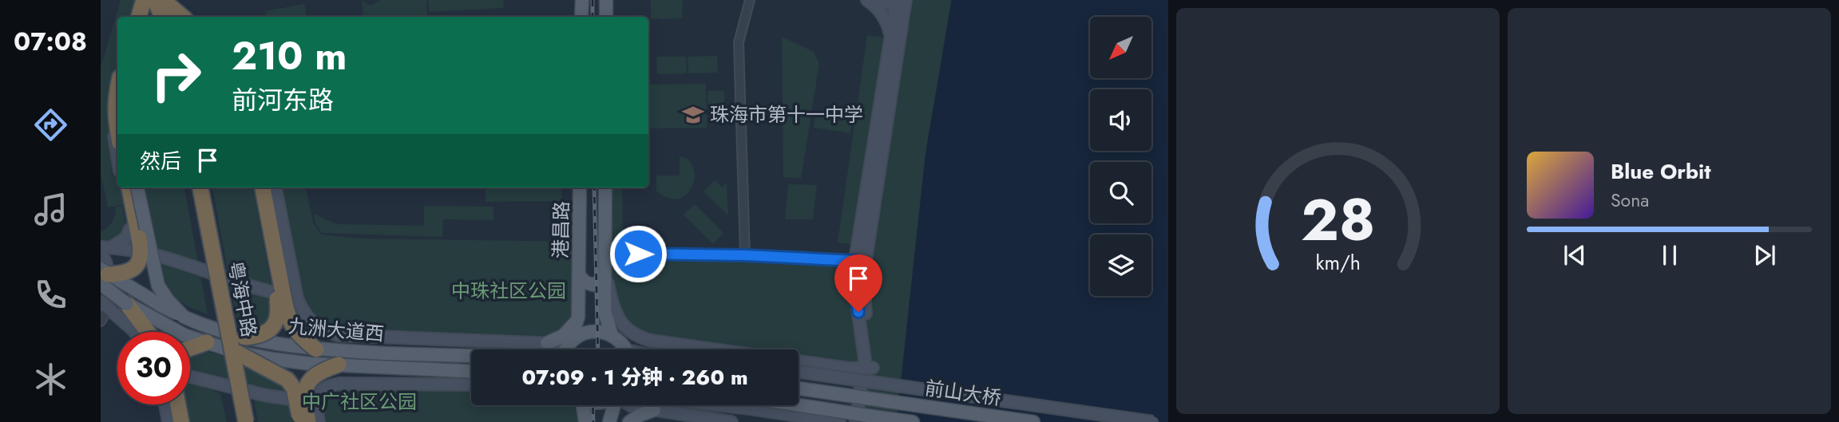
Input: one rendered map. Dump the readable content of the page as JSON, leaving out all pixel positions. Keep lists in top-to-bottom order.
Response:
{
  "streets": {
    "highway": ["粤海中路"],
    "main road": ["港昌路", "九洲大道西", "前山大桥"]
  },
  "parks": ["中珠社区公园", "中广社区公园"],
  "places": {
    "school or university": ["珠海市第十一中学"]
  },
  "north": "bottom left",
  "page": {
    "tabs": "07:08",
    "turn": ["210 m", "前河东路"],
    "then": "然后",
    "song": ["Blue Orbit", "Sona"],
    "limit": "30",
    "trip": "07:09 · 1 分钟 · 260 m",
    "gauge": ["28", "km/h"]
  }
}
